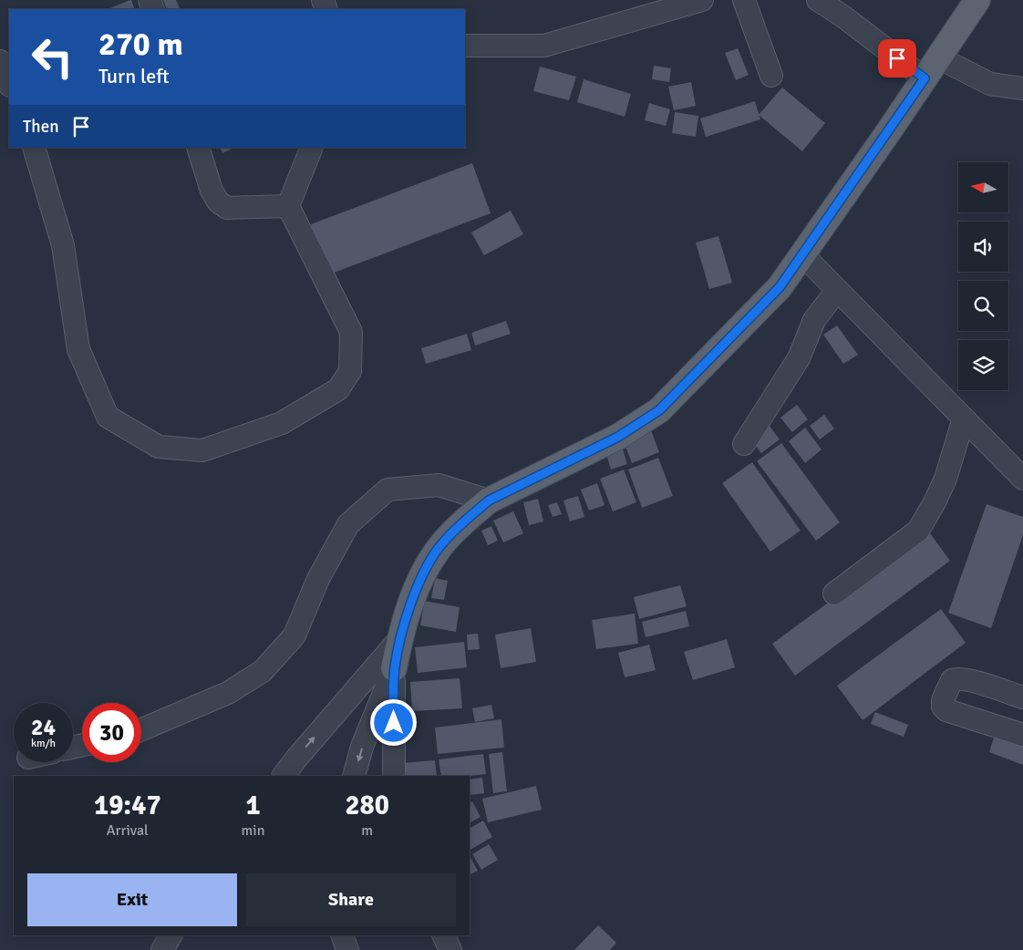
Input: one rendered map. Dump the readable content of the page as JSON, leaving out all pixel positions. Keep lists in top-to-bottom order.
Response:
{
  "north": "left",
  "page": {
    "turn": ["270 m", "Turn left"],
    "then": "Then",
    "speed": "24 km/h",
    "limit": "30",
    "eta": [
      "19:47",
      "Arrival",
      "1",
      "min",
      "280",
      "m"
    ],
    "buttons": ["Exit", "Share"]
  }
}
